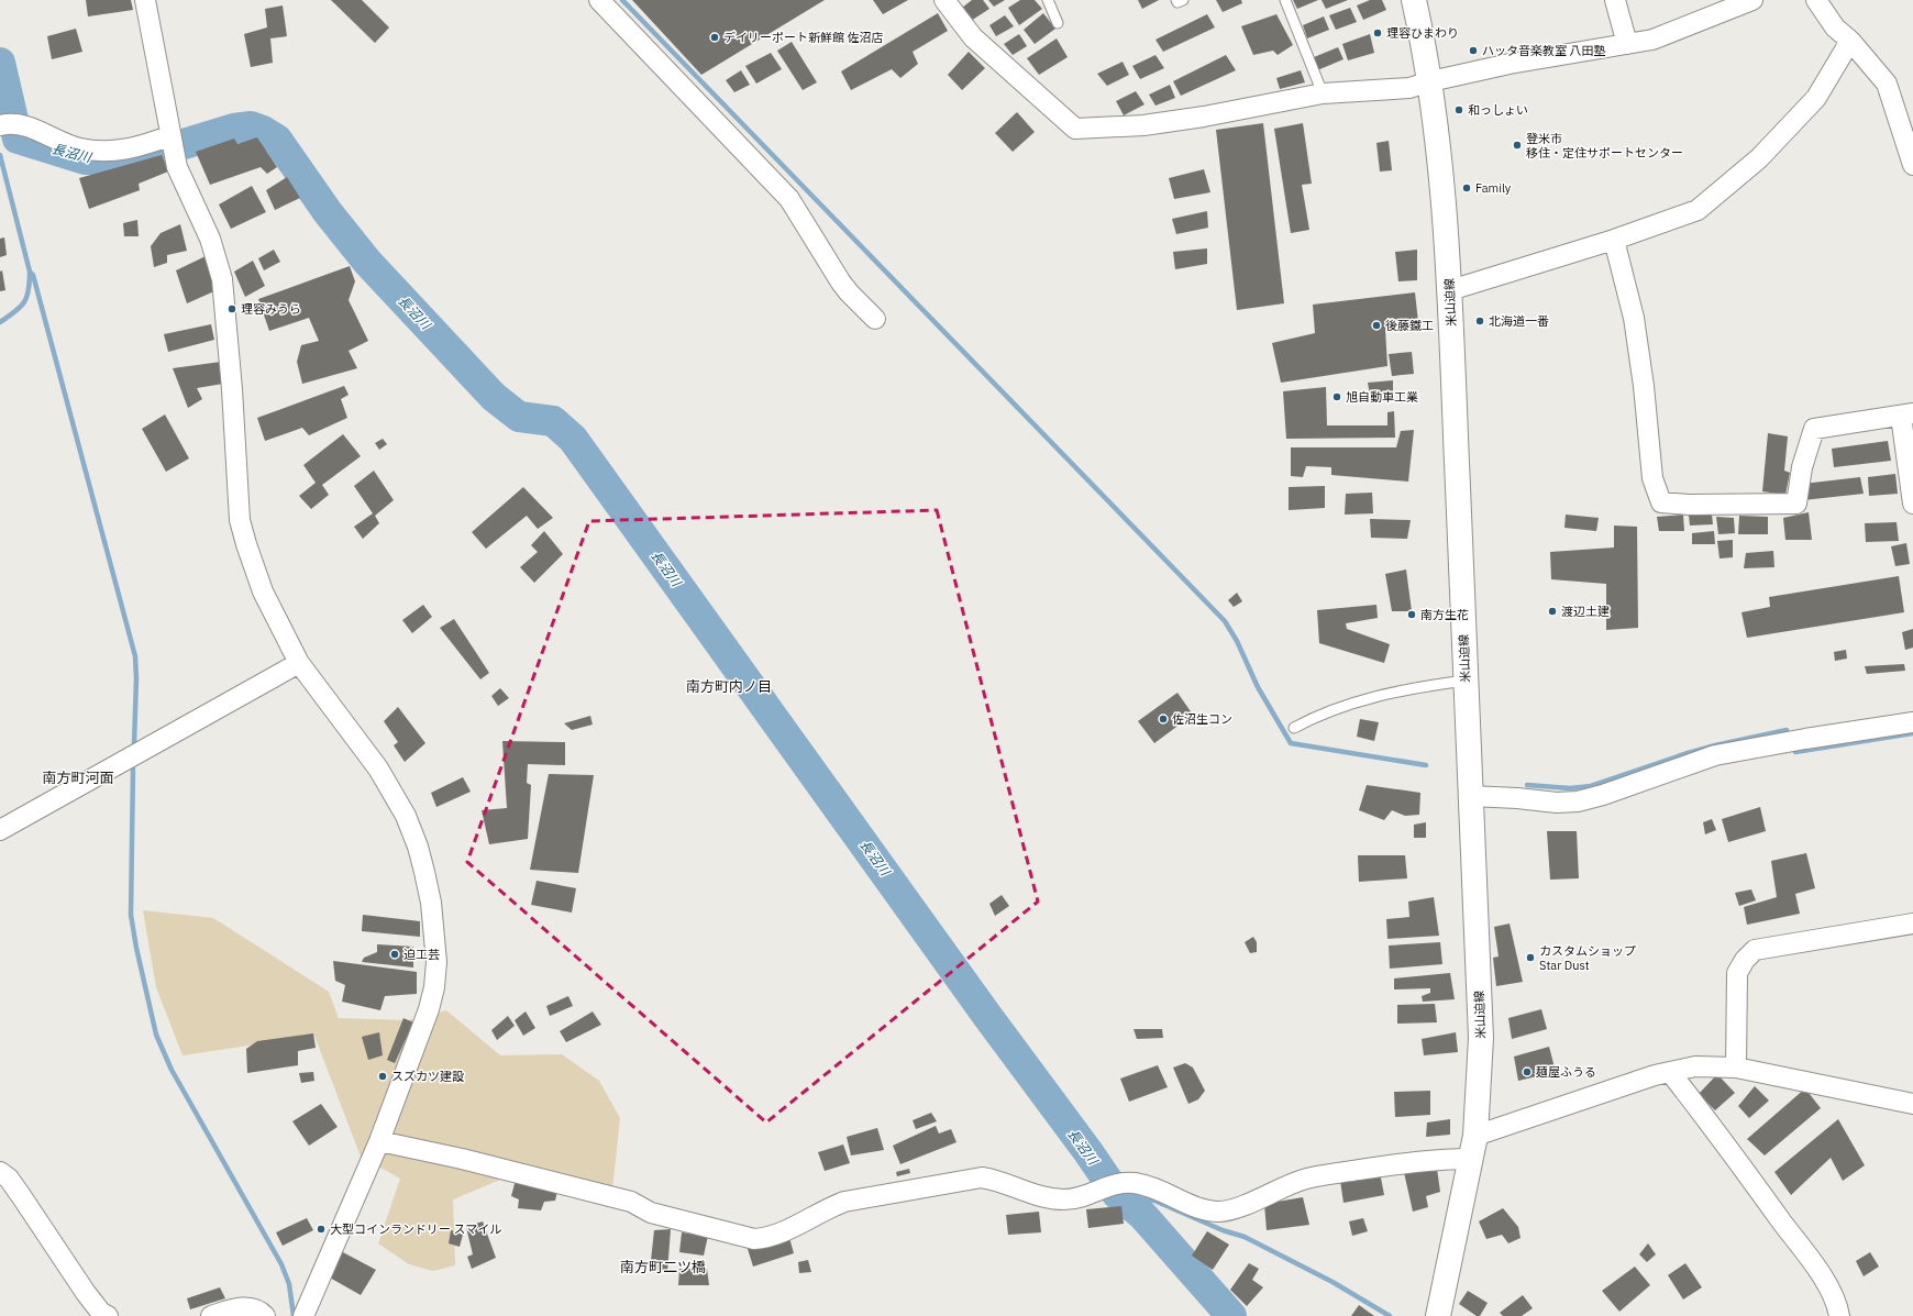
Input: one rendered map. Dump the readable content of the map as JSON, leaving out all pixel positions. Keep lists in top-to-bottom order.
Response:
{
  "streets": {
    "main road": ["米山迫線"]
  },
  "districts": ["南方町内ノ目", "南方町河面", "南方町二ツ橋"],
  "water": ["長沼川"],
  "places": [
    "理容ひまわり",
    "デイリーポート新鮮館 佐沼店",
    "ハッタ音楽教室 八田塾",
    "和っしょい",
    "登米市 移住・定住サポートセンター",
    "Family",
    "理容みうら",
    "北海道一番",
    "後藤鐵工",
    "旭自動車工業",
    "渡辺土建",
    "南方生花",
    "佐沼生コン",
    "迫工芸",
    "カスタムショップ Star Dust",
    "麺屋ふうる",
    "スズカツ建設",
    "大型コインランドリー スマイル"
  ]
}
